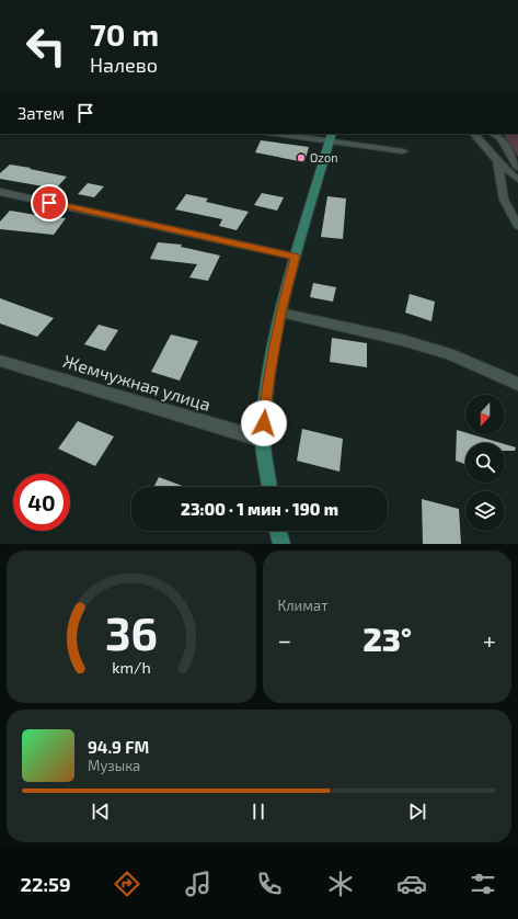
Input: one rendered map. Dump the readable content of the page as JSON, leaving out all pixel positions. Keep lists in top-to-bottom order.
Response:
{
  "streets": {
    "street": ["Жемчужная улица"]
  },
  "places": ["Ozon"],
  "north": "bottom",
  "page": {
    "turn": ["70 m", "Налево"],
    "then": "Затем",
    "limit": "40",
    "trip": "23:00 · 1 мин · 190 m",
    "tile": "Климат",
    "heat": ["−", "23°", "+"],
    "song": ["94.9 FM", "Музыка"],
    "tabs": "22:59",
    "gauge": ["36", "km/h"]
  }
}
